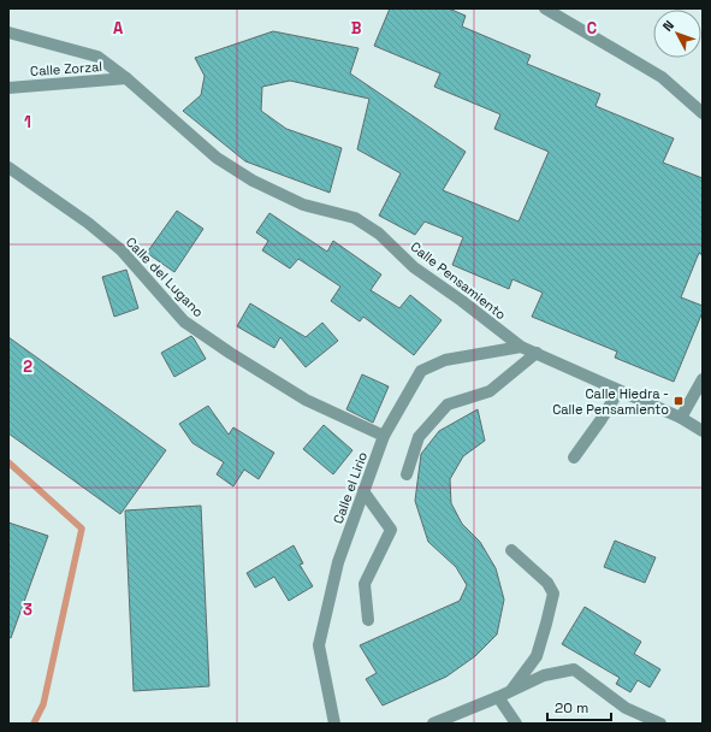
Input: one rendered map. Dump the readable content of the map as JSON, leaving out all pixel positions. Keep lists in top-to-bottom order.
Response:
{
  "streets": {
    "street": [
      "Calle Zorzal",
      "Calle del Lugano",
      "Calle Pensamiento",
      "Calle el Lirio"
    ]
  },
  "crossings": [
    ["Calle Zorzal", "Calle Pensamiento"],
    ["Calle del Lugano", "Calle el Lirio"],
    ["Calle Pensamiento", "Calle el Lirio"]
  ],
  "places": {
    "transit": ["Calle Hiedra - Calle Pensamiento"]
  },
  "scale_bar": "20 m",
  "north": "top left",
  "grid": {
    "columns": ["A", "B", "C"],
    "rows": ["1", "2", "3"]
  }
}
